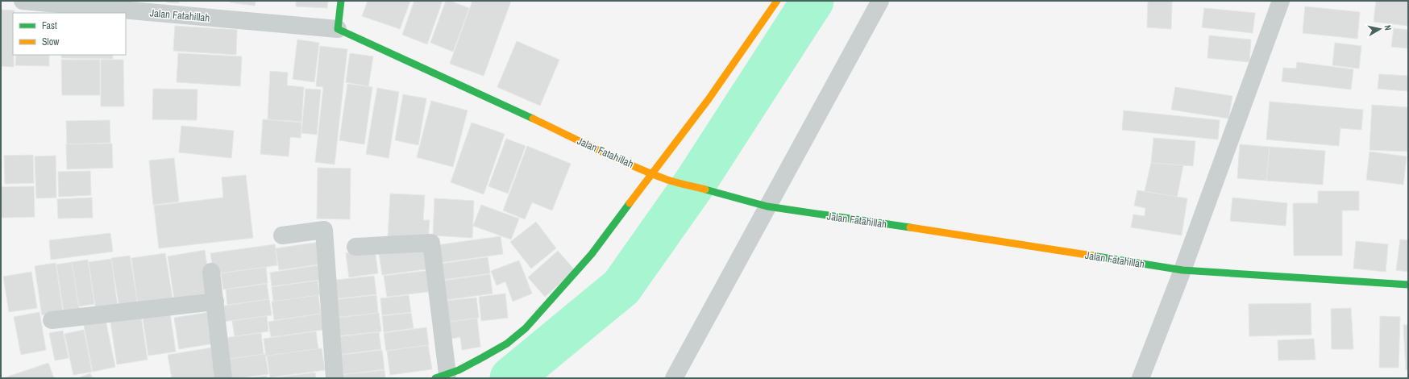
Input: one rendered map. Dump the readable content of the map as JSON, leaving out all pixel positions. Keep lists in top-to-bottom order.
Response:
{
  "streets": {
    "street": ["Jalan Fatahillah"]
  },
  "legend": ["Fast", "Slow"],
  "north": "right"
}
